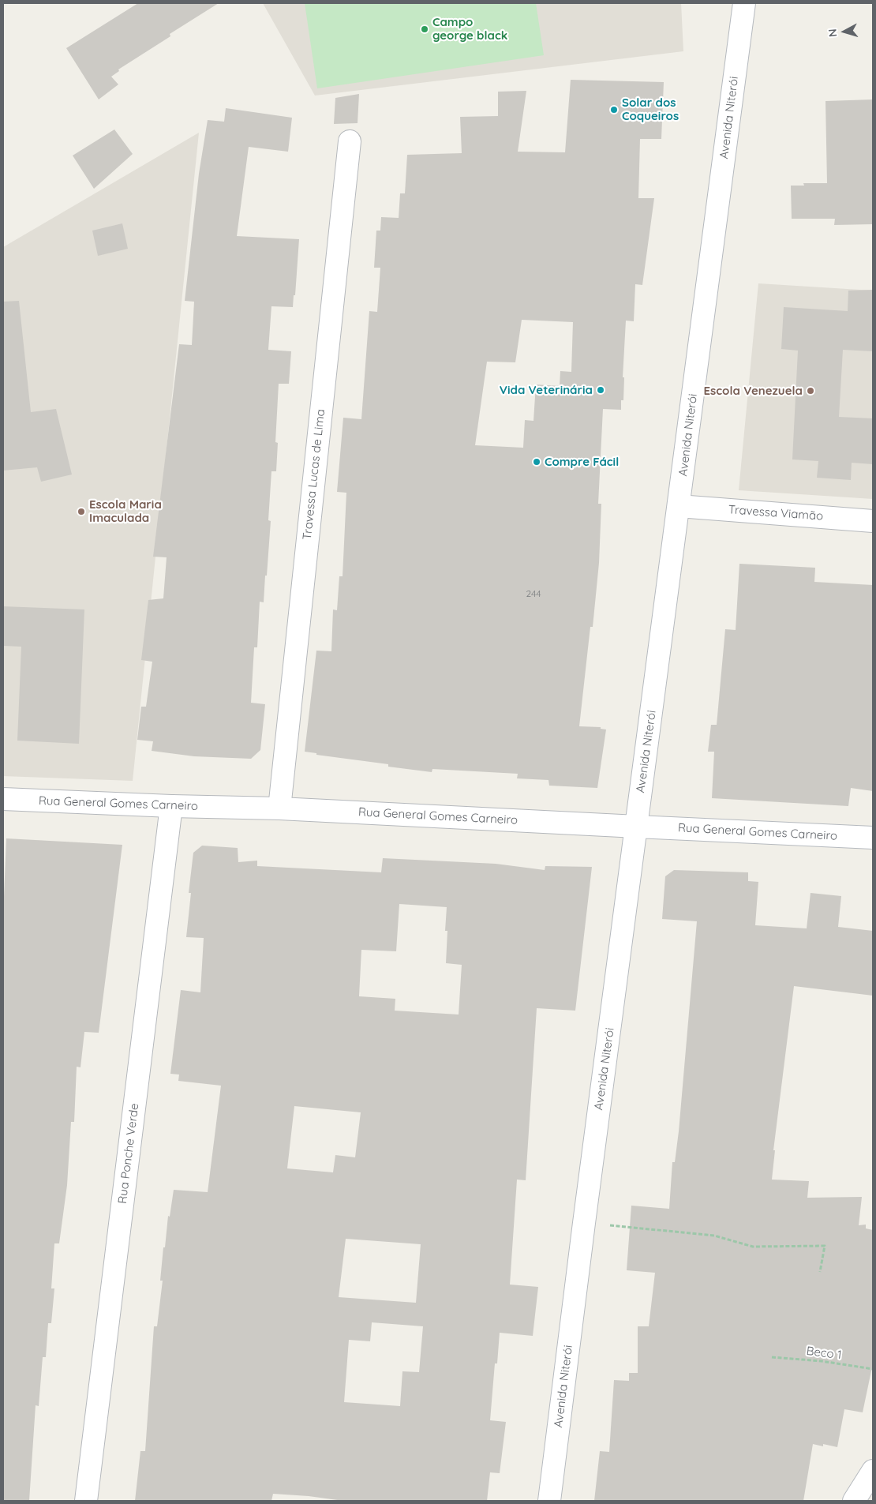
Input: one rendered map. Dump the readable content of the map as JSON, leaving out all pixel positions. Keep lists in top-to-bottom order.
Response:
{
  "streets": {
    "street": [
      "Avenida Niterói",
      "Travessa Lucas de Lima",
      "Travessa Viamão",
      "Rua General Gomes Carneiro",
      "Rua Ponche Verde"
    ],
    "path": ["Beco 1"]
  },
  "crossings": [
    ["Avenida Niterói", "Travessa Viamão"],
    ["Avenida Niterói", "Rua General Gomes Carneiro"],
    ["Travessa Lucas de Lima", "Rua General Gomes Carneiro"],
    ["Rua General Gomes Carneiro", "Rua Ponche Verde"]
  ],
  "places": [
    "Campo george black",
    "Solar dos Coqueiros",
    "Vida Veterinária",
    "Escola Venezuela",
    "Compre Fácil",
    "Escola Maria Imaculada"
  ],
  "house_numbers": ["244"],
  "north": "left"
}
